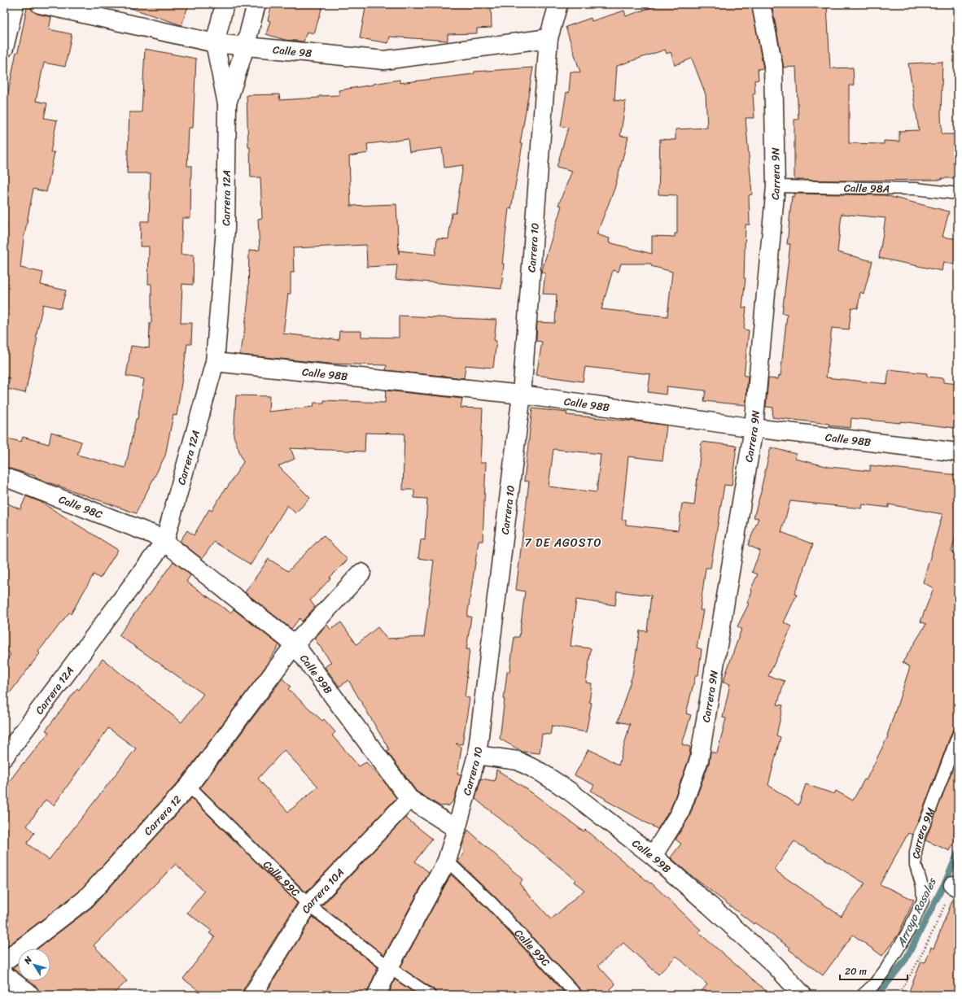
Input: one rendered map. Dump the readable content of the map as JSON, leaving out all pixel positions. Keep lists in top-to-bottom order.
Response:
{
  "streets": {
    "street": [
      "Calle 98",
      "Carrera 9N",
      "Carrera 12A",
      "Carrera 10",
      "Calle 98B",
      "Calle 98C",
      "Calle 99B",
      "Carrera 12",
      "Carrera 10A"
    ],
    "lane": ["Calle 98A", "Carrera 9M", "Calle 99C"]
  },
  "crossings": [
    ["Calle 98", "Carrera 12A"],
    ["Calle 98", "Carrera 10"],
    ["Carrera 9N", "Calle 98A"],
    ["Carrera 9N", "Calle 98B"],
    ["Carrera 9N", "Calle 99B"],
    ["Carrera 12A", "Calle 98B"],
    ["Carrera 12A", "Calle 98C"],
    ["Carrera 12A", "Calle 99B"],
    ["Carrera 10", "Calle 98B"],
    ["Carrera 10", "Calle 99B"],
    ["Carrera 10", "Calle 99C"],
    ["Calle 98C", "Calle 99B"],
    ["Calle 99B", "Carrera 12"],
    ["Calle 99B", "Carrera 10A"],
    ["Carrera 12", "Calle 99C"],
    ["Calle 99C", "Carrera 10A"]
  ],
  "districts": ["7 DE AGOSTO"],
  "water": ["Arroyo Rosales"],
  "scale_bar": "20 m",
  "north": "top left"
}
